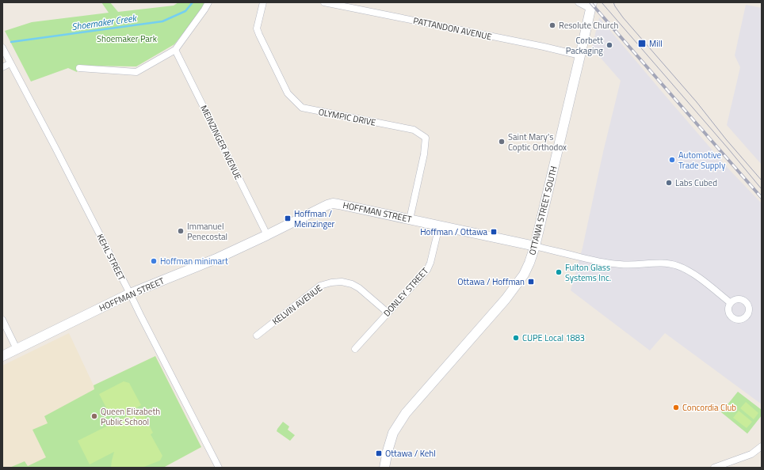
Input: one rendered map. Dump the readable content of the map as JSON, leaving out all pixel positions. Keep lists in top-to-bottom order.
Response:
{
  "streets": {
    "street": [
      "PATTANDON AVENUE",
      "OLYMPIC DRIVE",
      "MEINZINGER AVENUE",
      "OTTAWA STREET SOUTH",
      "HOFFMAN STREET",
      "KEHL STREET",
      "DONLEY STREET",
      "KELVIN AVENUE"
    ]
  },
  "crossings": [
    ["PATTANDON AVENUE", "OTTAWA STREET SOUTH"],
    ["OLYMPIC DRIVE", "HOFFMAN STREET"],
    ["MEINZINGER AVENUE", "HOFFMAN STREET"],
    ["OTTAWA STREET SOUTH", "HOFFMAN STREET"],
    ["HOFFMAN STREET", "KEHL STREET"],
    ["HOFFMAN STREET", "DONLEY STREET"],
    ["DONLEY STREET", "KELVIN AVENUE"]
  ],
  "water": ["Shoemaker Creek"],
  "parks": ["Shoemaker Park"],
  "places": {
    "other": [
      "Resolute Church",
      "Corbett Packaging",
      "Saint Mary's Coptic Orthodox",
      "Automotive Trade Supply",
      "Labs Cubed",
      "Immanuel Penecostal",
      "Hoffman minimart",
      "Fulton Glass Systems Inc.",
      "CUPE Local 1883",
      "Concordia Club",
      "Queen Elizabeth Public School"
    ],
    "transit": [
      "Mill",
      "Hoffman / Meinzinger",
      "Hoffman / Ottawa",
      "Ottawa / Hoffman",
      "Ottawa / Kehl"
    ]
  }
}
